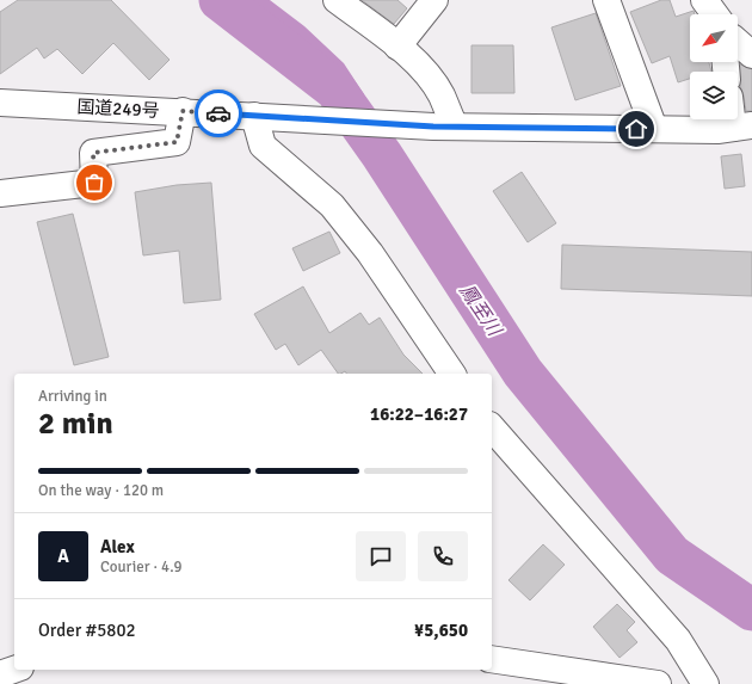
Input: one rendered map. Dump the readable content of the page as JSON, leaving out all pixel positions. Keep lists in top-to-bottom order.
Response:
{
  "streets": {
    "main road": ["国道249号"]
  },
  "water": ["鳳至川"],
  "north": "bottom left",
  "page": {
    "heading": ["2 min", "Arriving in", "16:22–16:27"],
    "panel": [
      "Alex",
      "Courier · 4.9",
      "Order #5802",
      "¥5,650"
    ],
    "bar": "On the way · 120 m",
    "round": "A"
  }
}
